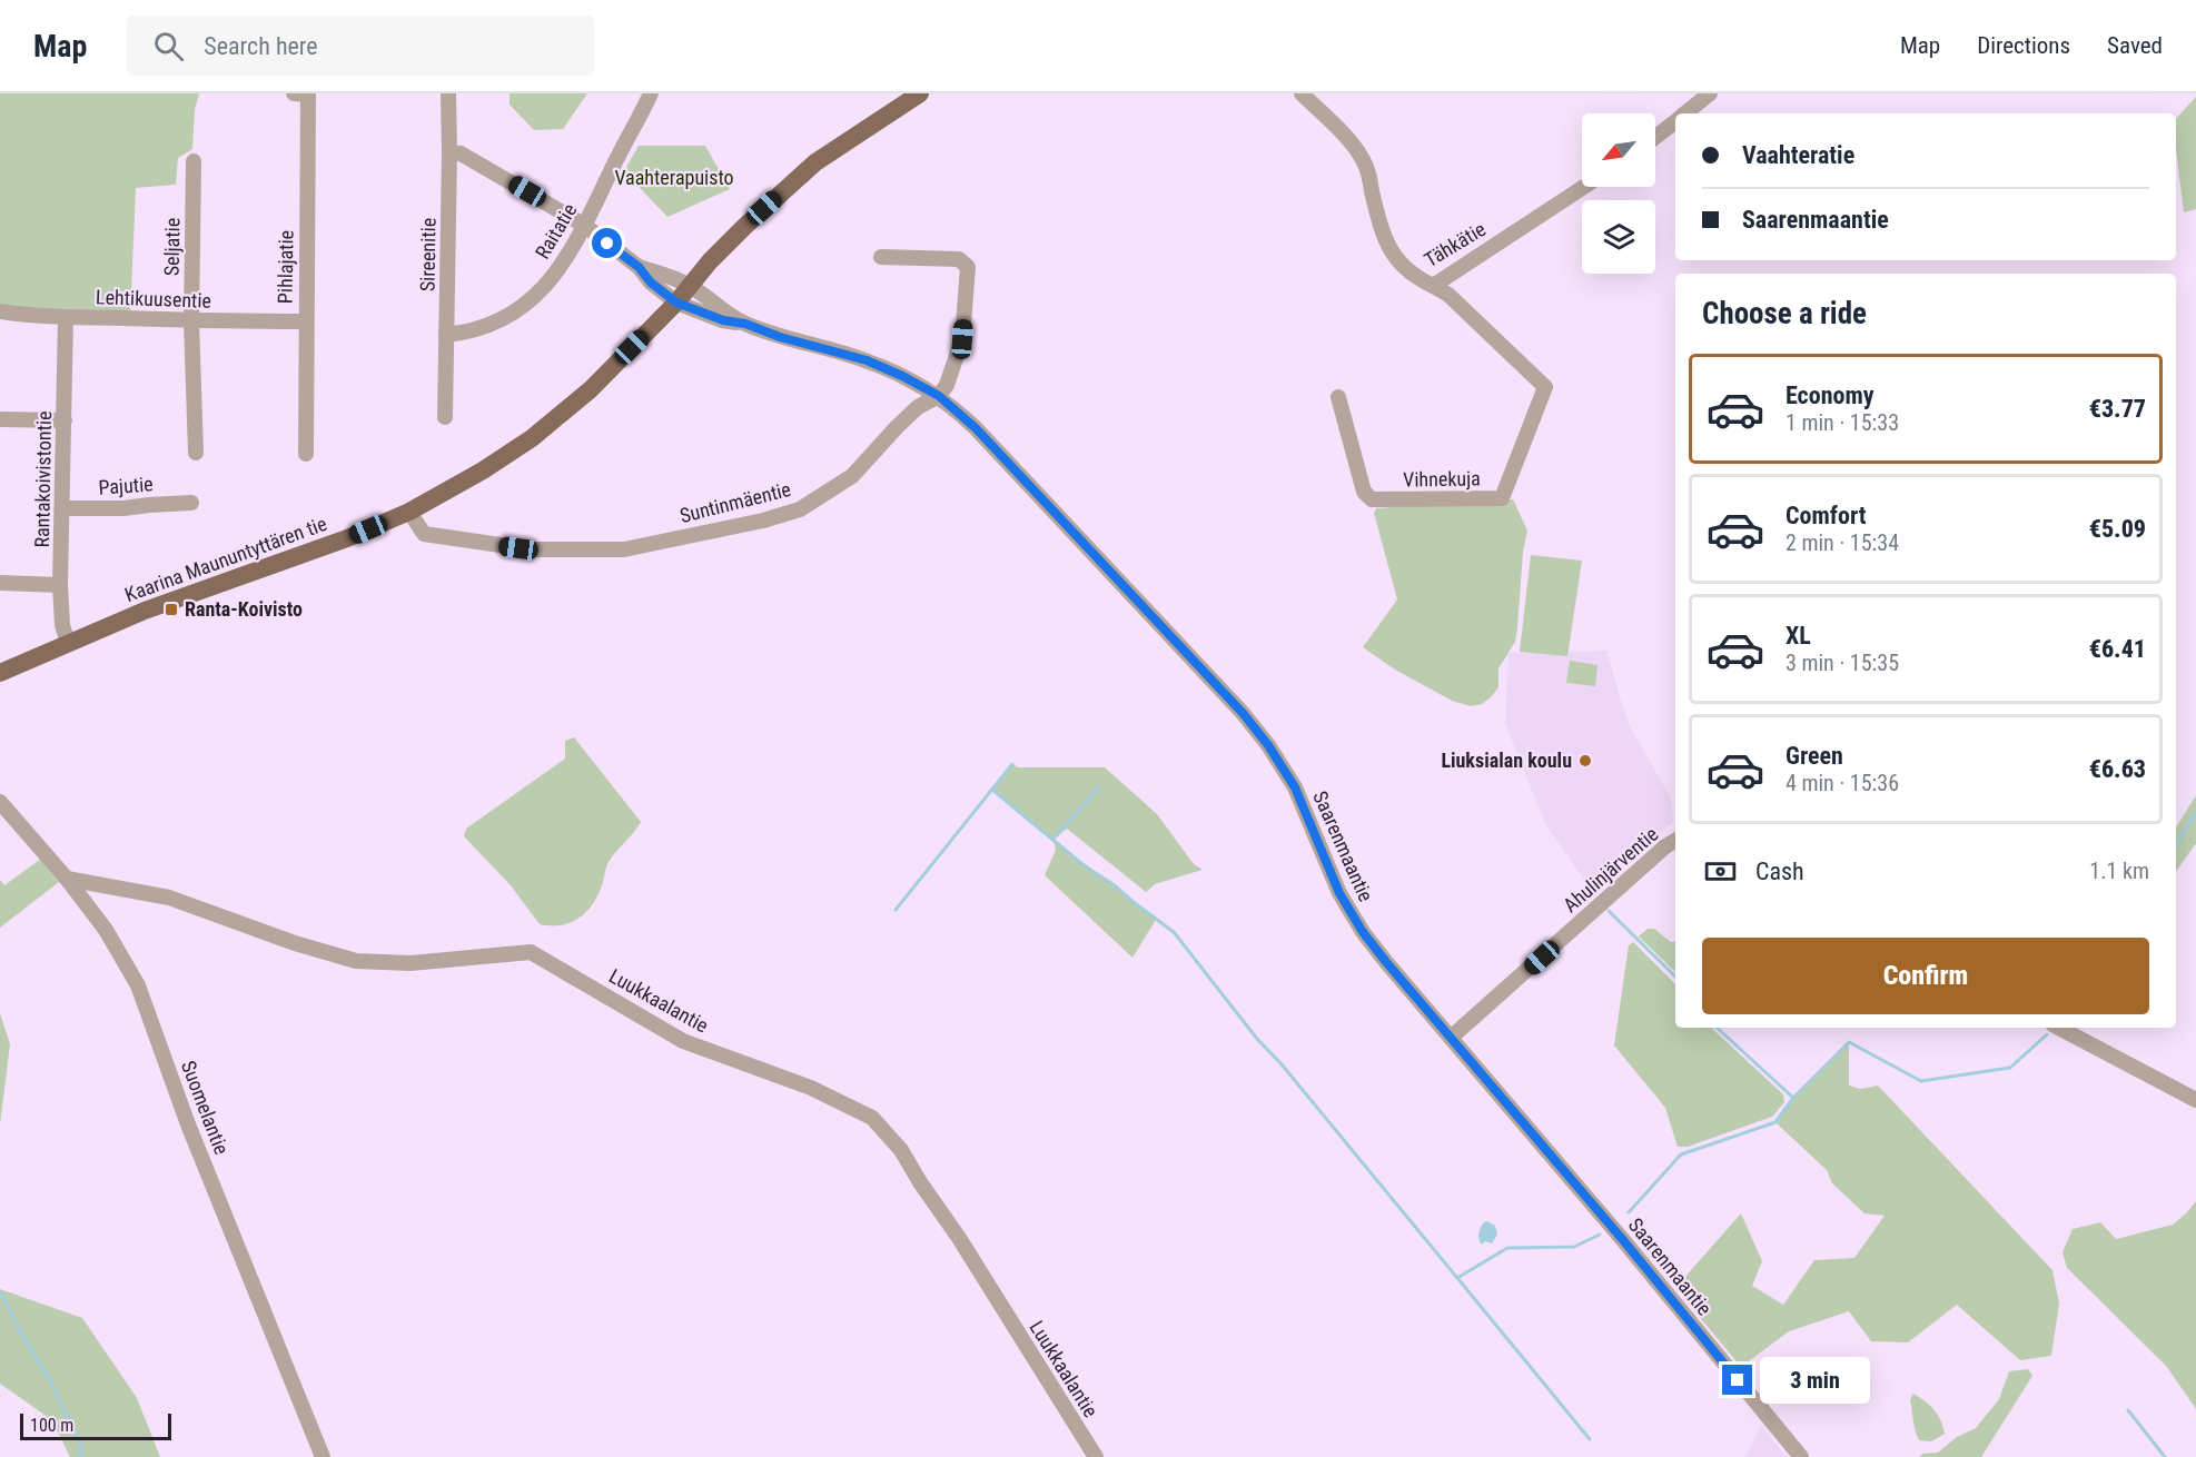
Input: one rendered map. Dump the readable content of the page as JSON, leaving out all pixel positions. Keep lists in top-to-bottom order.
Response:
{
  "streets": {
    "main road": ["Kaarina Maununtyttären tie"],
    "street": [
      "Raitatie",
      "Tähkätie",
      "Seljatie",
      "Sireenitie",
      "Pihlajatie",
      "Lehtikuusentie",
      "Rantakoivistontie",
      "Vihnekuja",
      "Pajutie",
      "Suntinmäentie",
      "Saarenmaantie",
      "Ahulinjärventie",
      "Luukkaalantie",
      "Suomelantie"
    ]
  },
  "crossings": [
    ["Raitatie", "Sireenitie"],
    ["Tähkätie", "Vihnekuja"],
    ["Seljatie", "Lehtikuusentie"],
    ["Pihlajatie", "Lehtikuusentie"],
    ["Lehtikuusentie", "Rantakoivistontie"],
    ["Rantakoivistontie", "Pajutie"],
    ["Rantakoivistontie", "Kaarina Maununtyttären tie"],
    ["Suntinmäentie", "Kaarina Maununtyttären tie"],
    ["Suntinmäentie", "Saarenmaantie"],
    ["Kaarina Maununtyttären tie", "Saarenmaantie"],
    ["Saarenmaantie", "Ahulinjärventie"],
    ["Luukkaalantie", "Suomelantie"]
  ],
  "parks": ["Vaahterapuisto"],
  "places": {
    "transit": ["Ranta-Koivisto"],
    "other": ["Liuksialan koulu"]
  },
  "scale_bar": "100 m",
  "north": "bottom left",
  "page": {
    "header": "Map",
    "search": "Search here",
    "nav": ["Map", "Directions", "Saved"],
    "banner": ["Vaahteratie", "Saarenmaantie"],
    "heading": "Choose a ride",
    "list": [
      {
        "name": "Economy",
        "note": "1 min · 15:33",
        "value": "€3.77"
      },
      {
        "name": "Comfort",
        "note": "2 min · 15:34",
        "value": "€5.09"
      },
      {
        "name": "XL",
        "note": "3 min · 15:35",
        "value": "€6.41"
      },
      {
        "name": "Green",
        "note": "4 min · 15:36",
        "value": "€6.63"
      }
    ],
    "pay": ["Cash", "1.1 km"],
    "buttons": "Confirm",
    "bubble": "3 min",
    "scale": "100 m"
  }
}
